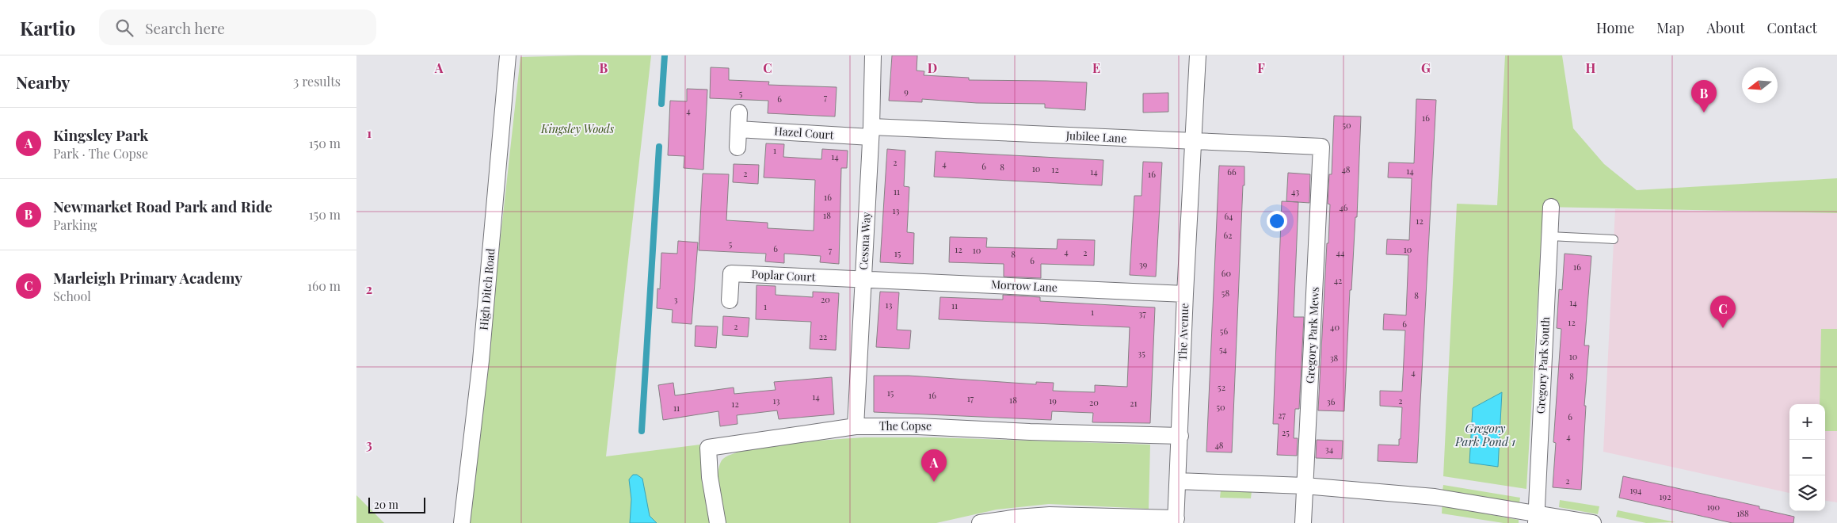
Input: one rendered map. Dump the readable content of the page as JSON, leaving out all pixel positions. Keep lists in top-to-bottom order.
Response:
{
  "streets": {
    "street": [
      "Hazel Court",
      "Jubilee Lane",
      "Cessna Way",
      "Poplar Court",
      "Morrow Lane",
      "High Ditch Road",
      "The Avenue",
      "Gregory Park Mews",
      "Gregory Park South",
      "The Copse"
    ]
  },
  "crossings": [
    ["Hazel Court", "Jubilee Lane"],
    ["Hazel Court", "Cessna Way"],
    ["Jubilee Lane", "Cessna Way"],
    ["Jubilee Lane", "The Avenue"],
    ["Jubilee Lane", "Gregory Park Mews"],
    ["Cessna Way", "Poplar Court"],
    ["Cessna Way", "Morrow Lane"],
    ["Cessna Way", "The Copse"],
    ["Poplar Court", "Morrow Lane"],
    ["Morrow Lane", "The Avenue"],
    ["The Avenue", "The Copse"]
  ],
  "water": ["Gregory Park Pond 1"],
  "parks": ["Kingsley Woods"],
  "house_numbers": [
    "9",
    "5",
    "7",
    "6",
    "4",
    "16",
    "50",
    "1",
    "14",
    "2",
    "4",
    "6",
    "8",
    "10",
    "12",
    "48",
    "14",
    "14",
    "66",
    "2",
    "16",
    "11",
    "43",
    "16",
    "46",
    "13",
    "18",
    "64",
    "12",
    "62",
    "5",
    "6",
    "12",
    "10",
    "7",
    "10",
    "4",
    "2",
    "44",
    "15",
    "8",
    "6",
    "39",
    "16",
    "60",
    "42",
    "58",
    "8",
    "3",
    "20",
    "14",
    "13",
    "11",
    "1",
    "1",
    "37",
    "12",
    "6",
    "2",
    "40",
    "56",
    "22",
    "54",
    "35",
    "10",
    "38",
    "4",
    "8",
    "52",
    "15",
    "16",
    "14",
    "17",
    "18",
    "13",
    "19",
    "2",
    "36",
    "20",
    "21",
    "12",
    "50",
    "11",
    "27",
    "6",
    "25",
    "4",
    "48",
    "34",
    "2",
    "194",
    "192",
    "190",
    "188"
  ],
  "scale_bar": "20 m",
  "north": "left",
  "page": {
    "header": "Kartio",
    "search": "Search here",
    "nav": [
      "Home",
      "Map",
      "About",
      "Contact"
    ],
    "heading": ["Nearby", "3 results"],
    "pins": ["B", "C", "A"],
    "list": [
      {
        "mark": "A",
        "name": "Kingsley Park",
        "note": "Park · The Copse",
        "value": "150 m"
      },
      {
        "mark": "B",
        "name": "Newmarket Road Park and Ride",
        "note": "Parking",
        "value": "150 m"
      },
      {
        "mark": "C",
        "name": "Marleigh Primary Academy",
        "note": "School",
        "value": "160 m"
      }
    ],
    "map_buttons": ["+", "−"],
    "scale": "20 m"
  },
  "grid": {
    "columns": [
      "A",
      "B",
      "C",
      "D",
      "E",
      "F",
      "G",
      "H"
    ],
    "rows": ["1", "2", "3"]
  }
}
